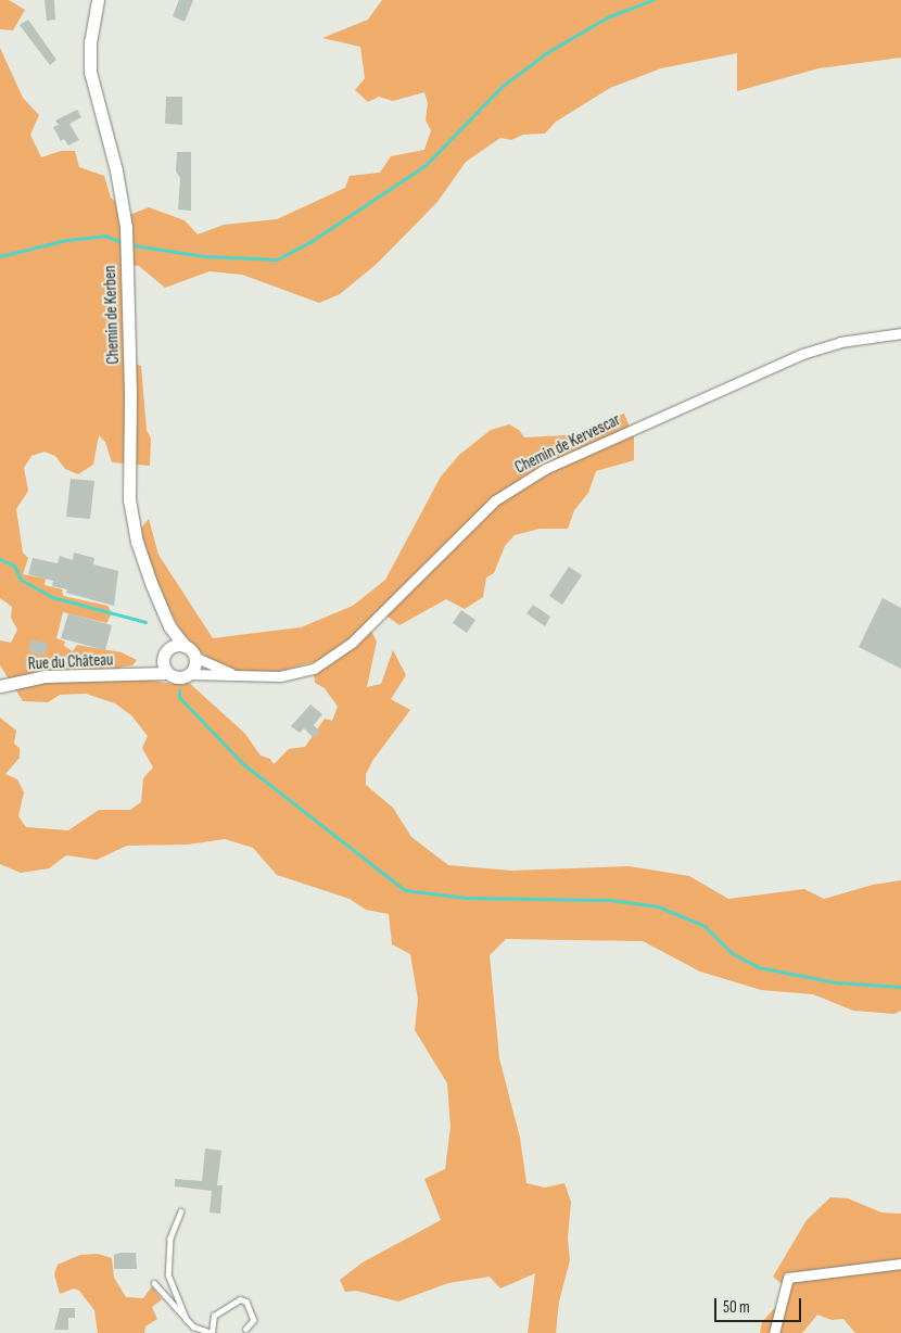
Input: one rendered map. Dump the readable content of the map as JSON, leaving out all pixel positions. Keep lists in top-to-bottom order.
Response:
{
  "streets": {
    "street": ["Chemin de Kerben", "Chemin de Kervescar", "Rue du Château"]
  },
  "crossings": [
    ["Chemin de Kerben", "Chemin de Kervescar"],
    ["Chemin de Kerben", "Rue du Château"],
    ["Chemin de Kervescar", "Rue du Château"]
  ],
  "scale_bar": "50 m"
}
